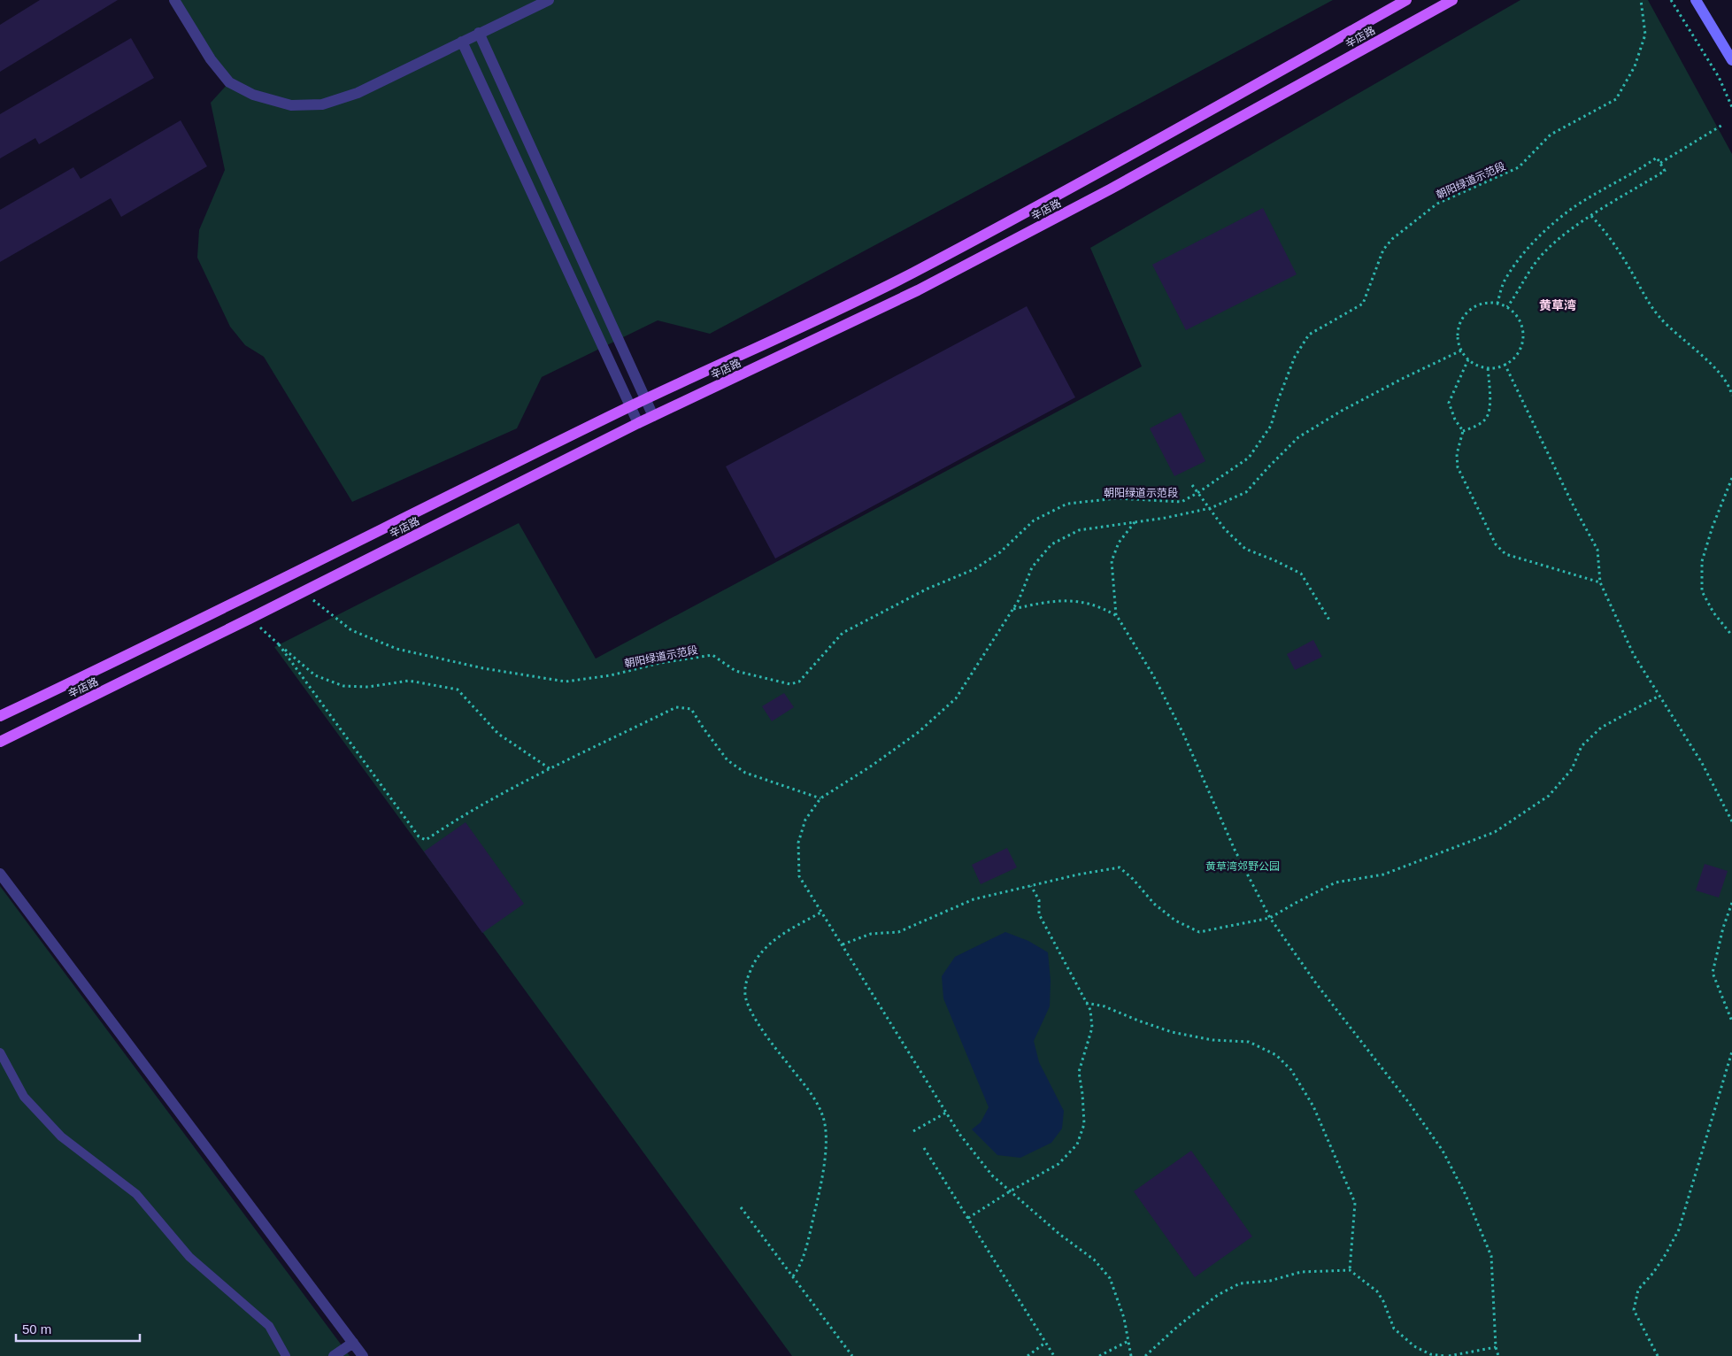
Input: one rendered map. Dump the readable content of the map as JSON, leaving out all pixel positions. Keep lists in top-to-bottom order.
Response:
{
  "streets": {
    "main road": ["辛店路"],
    "path": ["朝阳绿道示范段"]
  },
  "crossings": [
    ["辛店路", "朝阳绿道示范段"]
  ],
  "districts": ["黄草湾"],
  "parks": ["黄草湾郊野公园"],
  "scale_bar": "50 m"
}
